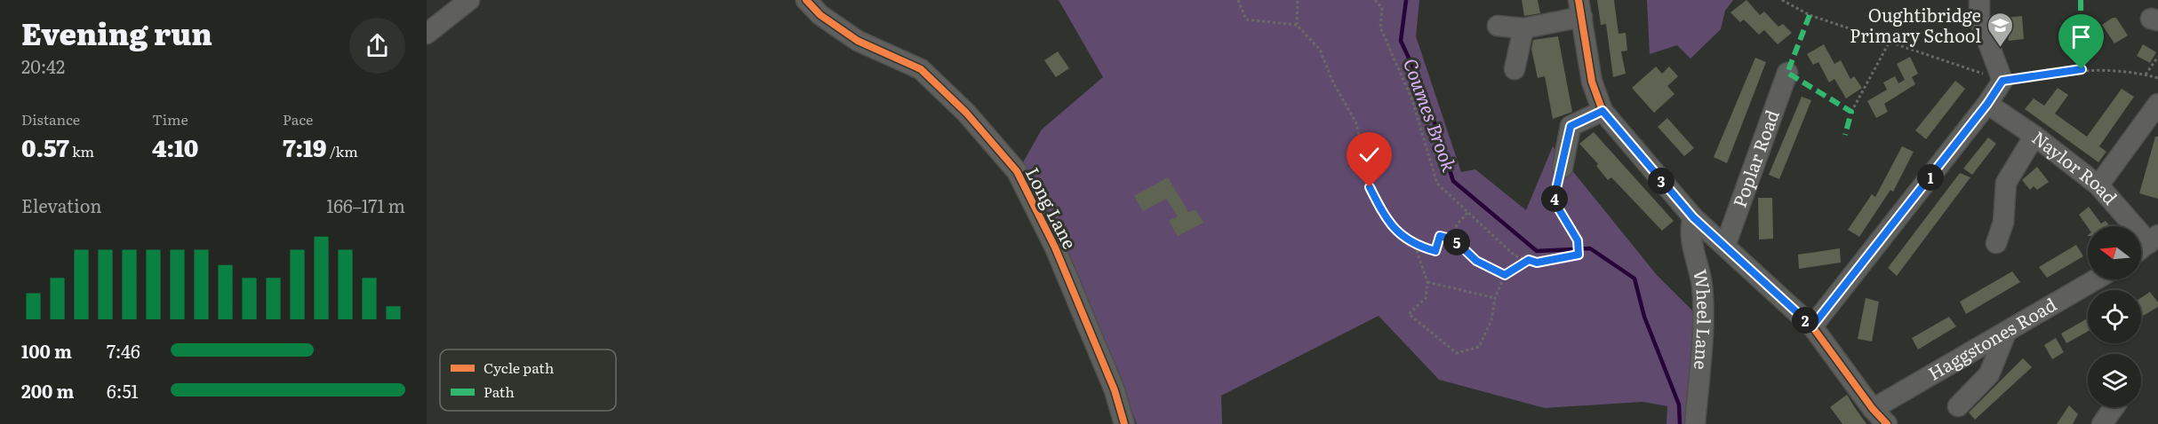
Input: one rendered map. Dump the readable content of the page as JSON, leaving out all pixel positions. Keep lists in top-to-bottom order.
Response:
{
  "streets": {
    "street": [
      "Poplar Road",
      "Naylor Road",
      "Long Lane",
      "Wheel Lane",
      "Haggstones Road"
    ]
  },
  "water": ["Coumes Brook"],
  "places": {
    "school or university": ["Oughtibridge Primary School"]
  },
  "legend": ["Cycle path", "Path"],
  "north": "left",
  "page": {
    "heading": ["Evening run", "20:42"],
    "stats": [
      ["Distance", "0.57 km"],
      ["Time", "4:10"],
      ["Pace", "7:19 /km"]
    ],
    "pins": [
      "1",
      "3",
      "4",
      "5",
      "2"
    ],
    "chart": ["Elevation", "166–171 m"],
    "list": [
      {
        "name": "100 m",
        "note": "7:46"
      },
      {
        "name": "200 m",
        "note": "6:51"
      }
    ]
  }
}
